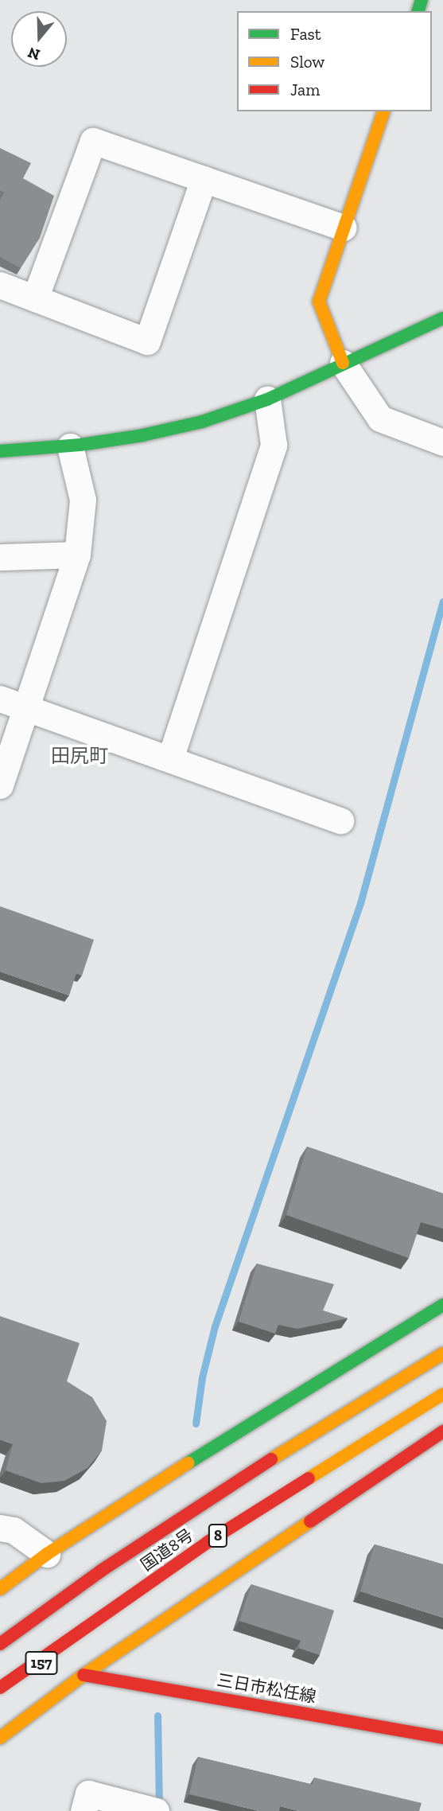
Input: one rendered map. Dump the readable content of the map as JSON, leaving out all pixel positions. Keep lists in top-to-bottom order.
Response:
{
  "streets": {
    "main road": [
      "8",
      "国道8号",
      "157",
      "三日市松任線"
    ]
  },
  "crossings": [
    ["8", "157"],
    ["8", "三日市松任線"],
    ["157", "三日市松任線"]
  ],
  "districts": ["田尻町"],
  "legend": ["Fast", "Slow", "Jam"],
  "north": "bottom"
}
